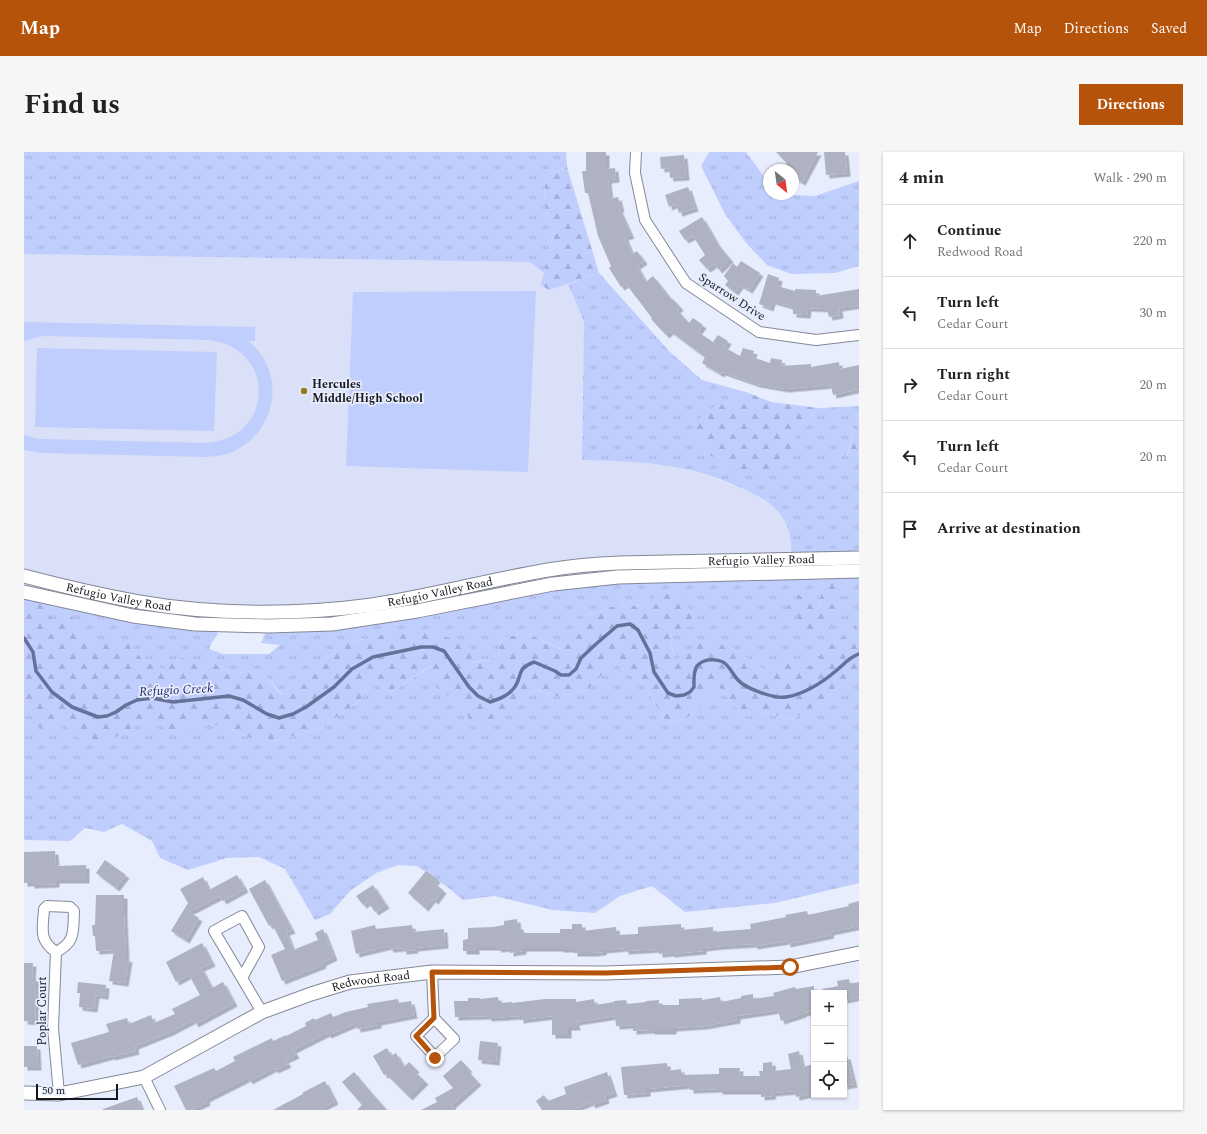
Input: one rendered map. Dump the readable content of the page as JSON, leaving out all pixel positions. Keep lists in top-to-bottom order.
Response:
{
  "streets": {
    "street": [
      "Sparrow Drive",
      "Refugio Valley Road",
      "Redwood Road",
      "Poplar Court"
    ]
  },
  "crossings": [
    ["Redwood Road", "Poplar Court"]
  ],
  "water": ["Refugio Creek"],
  "places": ["Hercules Middle/High School"],
  "scale_bar": "50 m",
  "north": "bottom right",
  "page": {
    "header": "Map",
    "nav": ["Map", "Directions", "Saved"],
    "title": "Find us",
    "buttons": "Directions",
    "heading": ["4 min", "Walk · 290 m"],
    "list": [
      ["Continue", "Redwood Road", "220 m"],
      ["Turn left", "Cedar Court", "30 m"],
      ["Turn right", "Cedar Court", "20 m"],
      ["Turn left", "Cedar Court", "20 m"],
      "Arrive at destination"
    ],
    "map_buttons": ["+", "−"],
    "scale": "50 m"
  }
}
